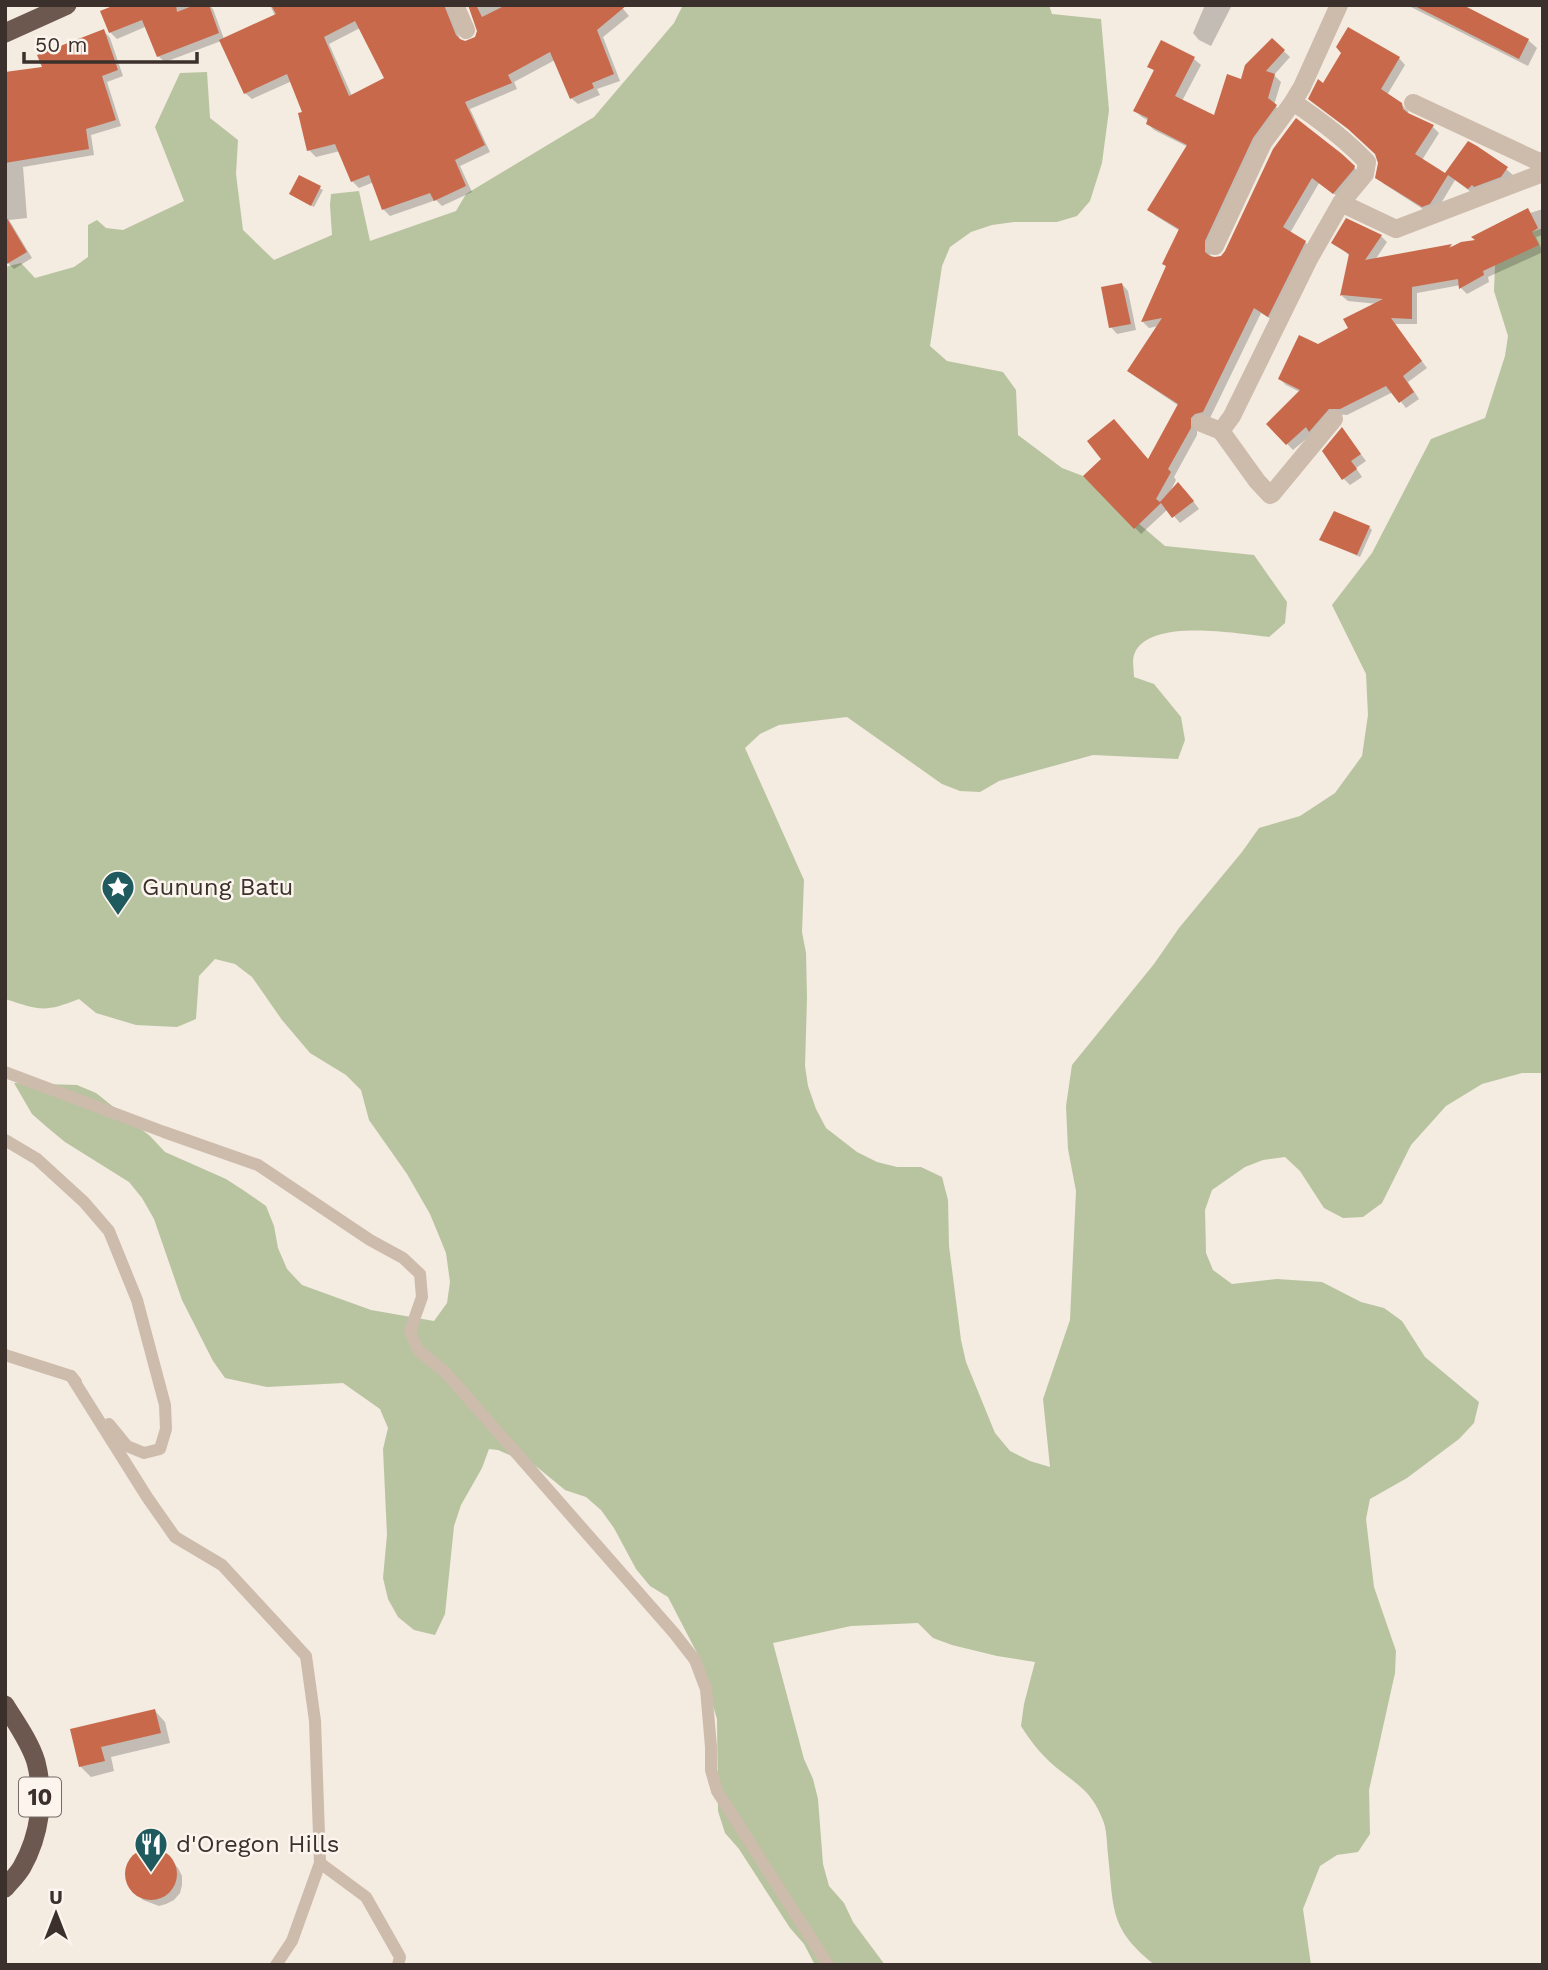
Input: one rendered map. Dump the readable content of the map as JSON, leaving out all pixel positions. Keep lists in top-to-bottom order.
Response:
{
  "streets": {
    "highway": ["10"]
  },
  "places": {
    "place": ["Gunung Batu"],
    "restaurant": ["d'Oregon Hills"]
  },
  "scale_bar": "50 m",
  "north": "top"
}
